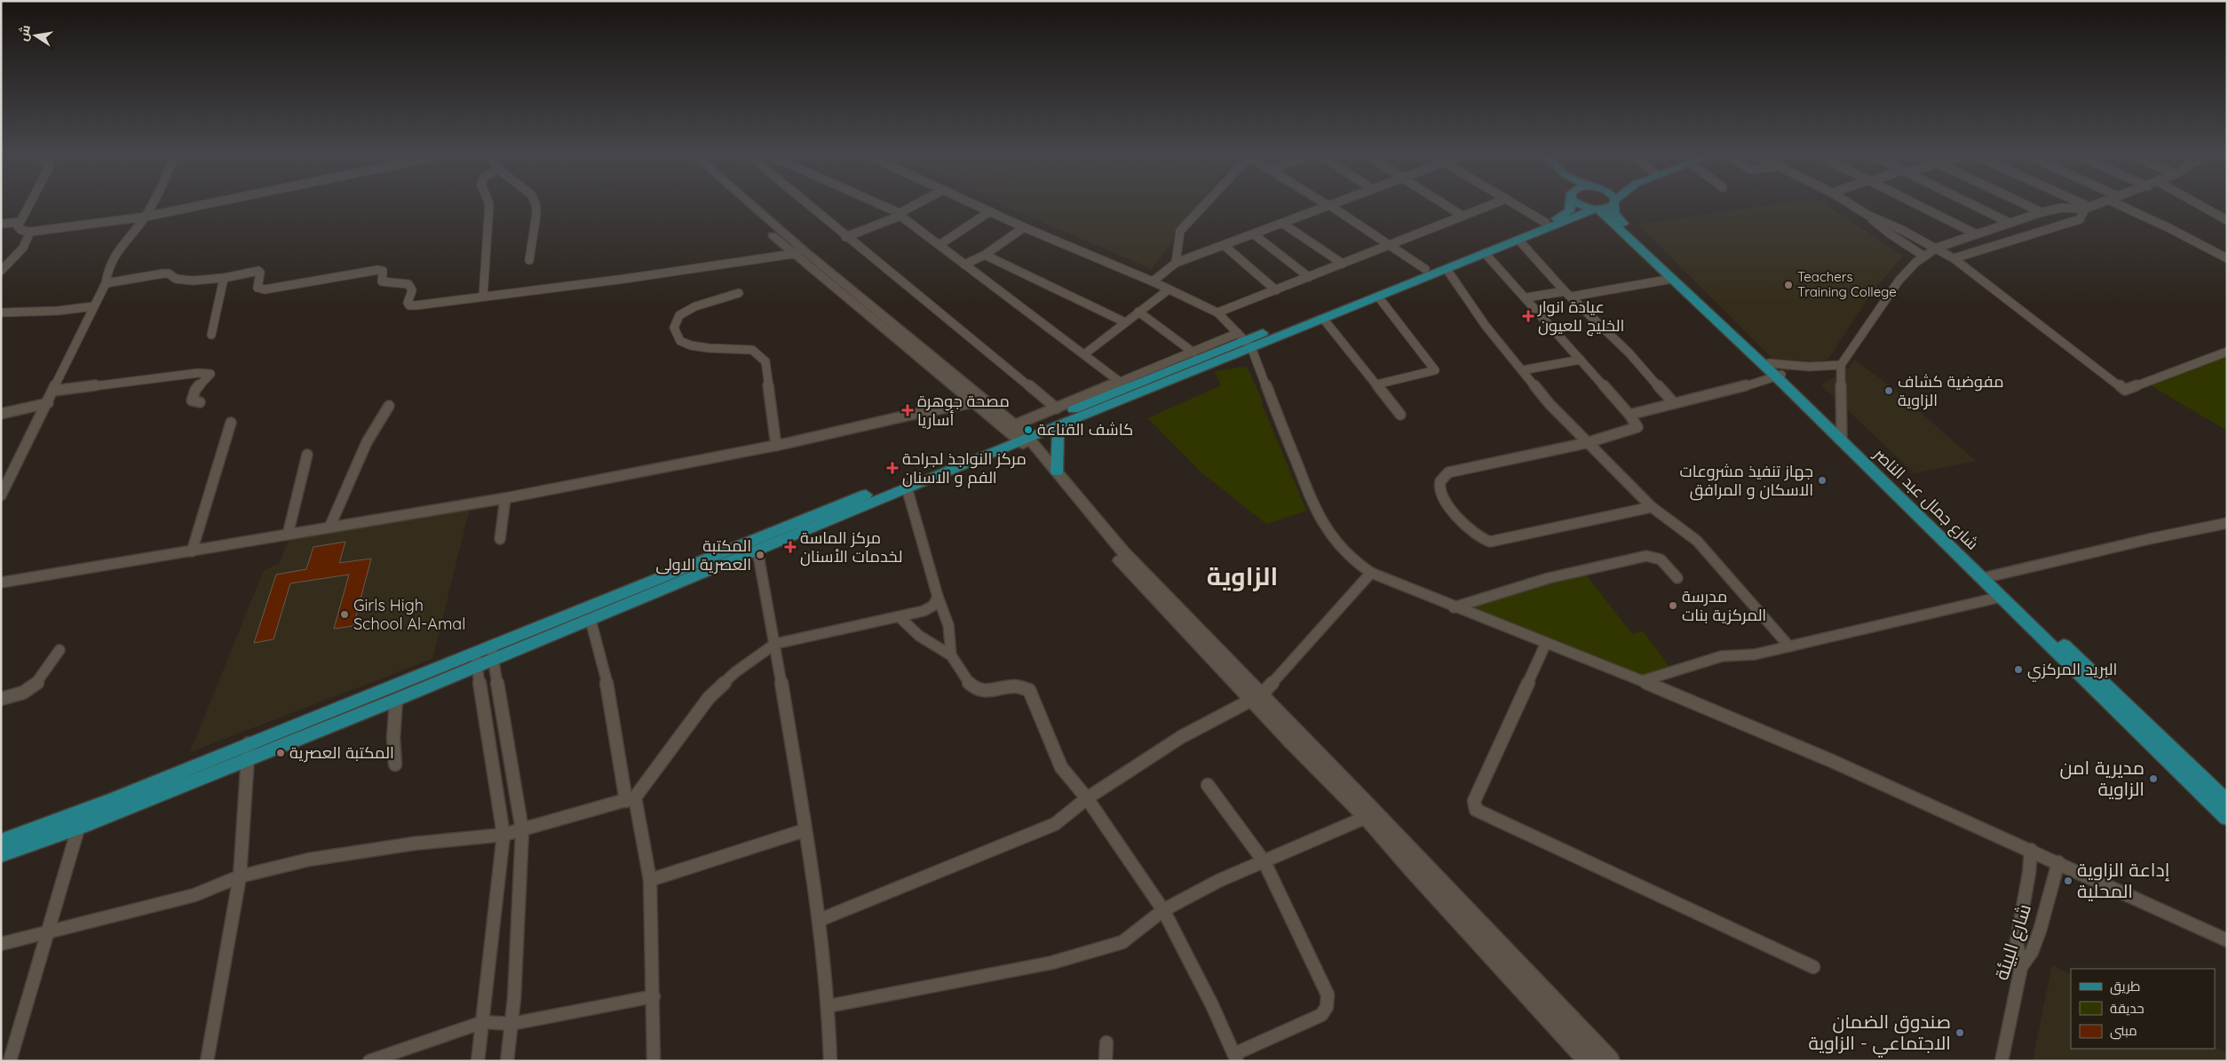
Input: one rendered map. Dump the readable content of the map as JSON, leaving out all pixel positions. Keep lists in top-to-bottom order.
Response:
{
  "streets": {
    "main road": ["شارع جمال عبد الناصر"],
    "street": ["شارع البيئة"]
  },
  "districts": ["الزاوية"],
  "places": {
    "other": [
      "Teachers Training College",
      "مفوضية كشاف الزاوية",
      "كاشف القناعة",
      "جهاز تنفيذ مشروعات الاسكان و المرافق",
      "المكتبة العصرية الاولى",
      "مدرسة المركزية بنات",
      "Girls High School Al-Amal",
      "البريد المركزي",
      "المكتبة العصرية",
      "مديرية امن الزاوية",
      "إداعة الزاوية المحلية",
      "صندوق الضمان الاجتماعي - الزاوية"
    ],
    "health": [
      "عيادة انوار الخليج للعيون",
      "مصحة جوهرة أساريا",
      "مركز النواجذ لجراحة الفم و الاسنان",
      "مركز الماسة لخدمات الأسنان"
    ]
  },
  "legend": ["طريق", "حديقة", "مبنى"],
  "north": "left"
}
